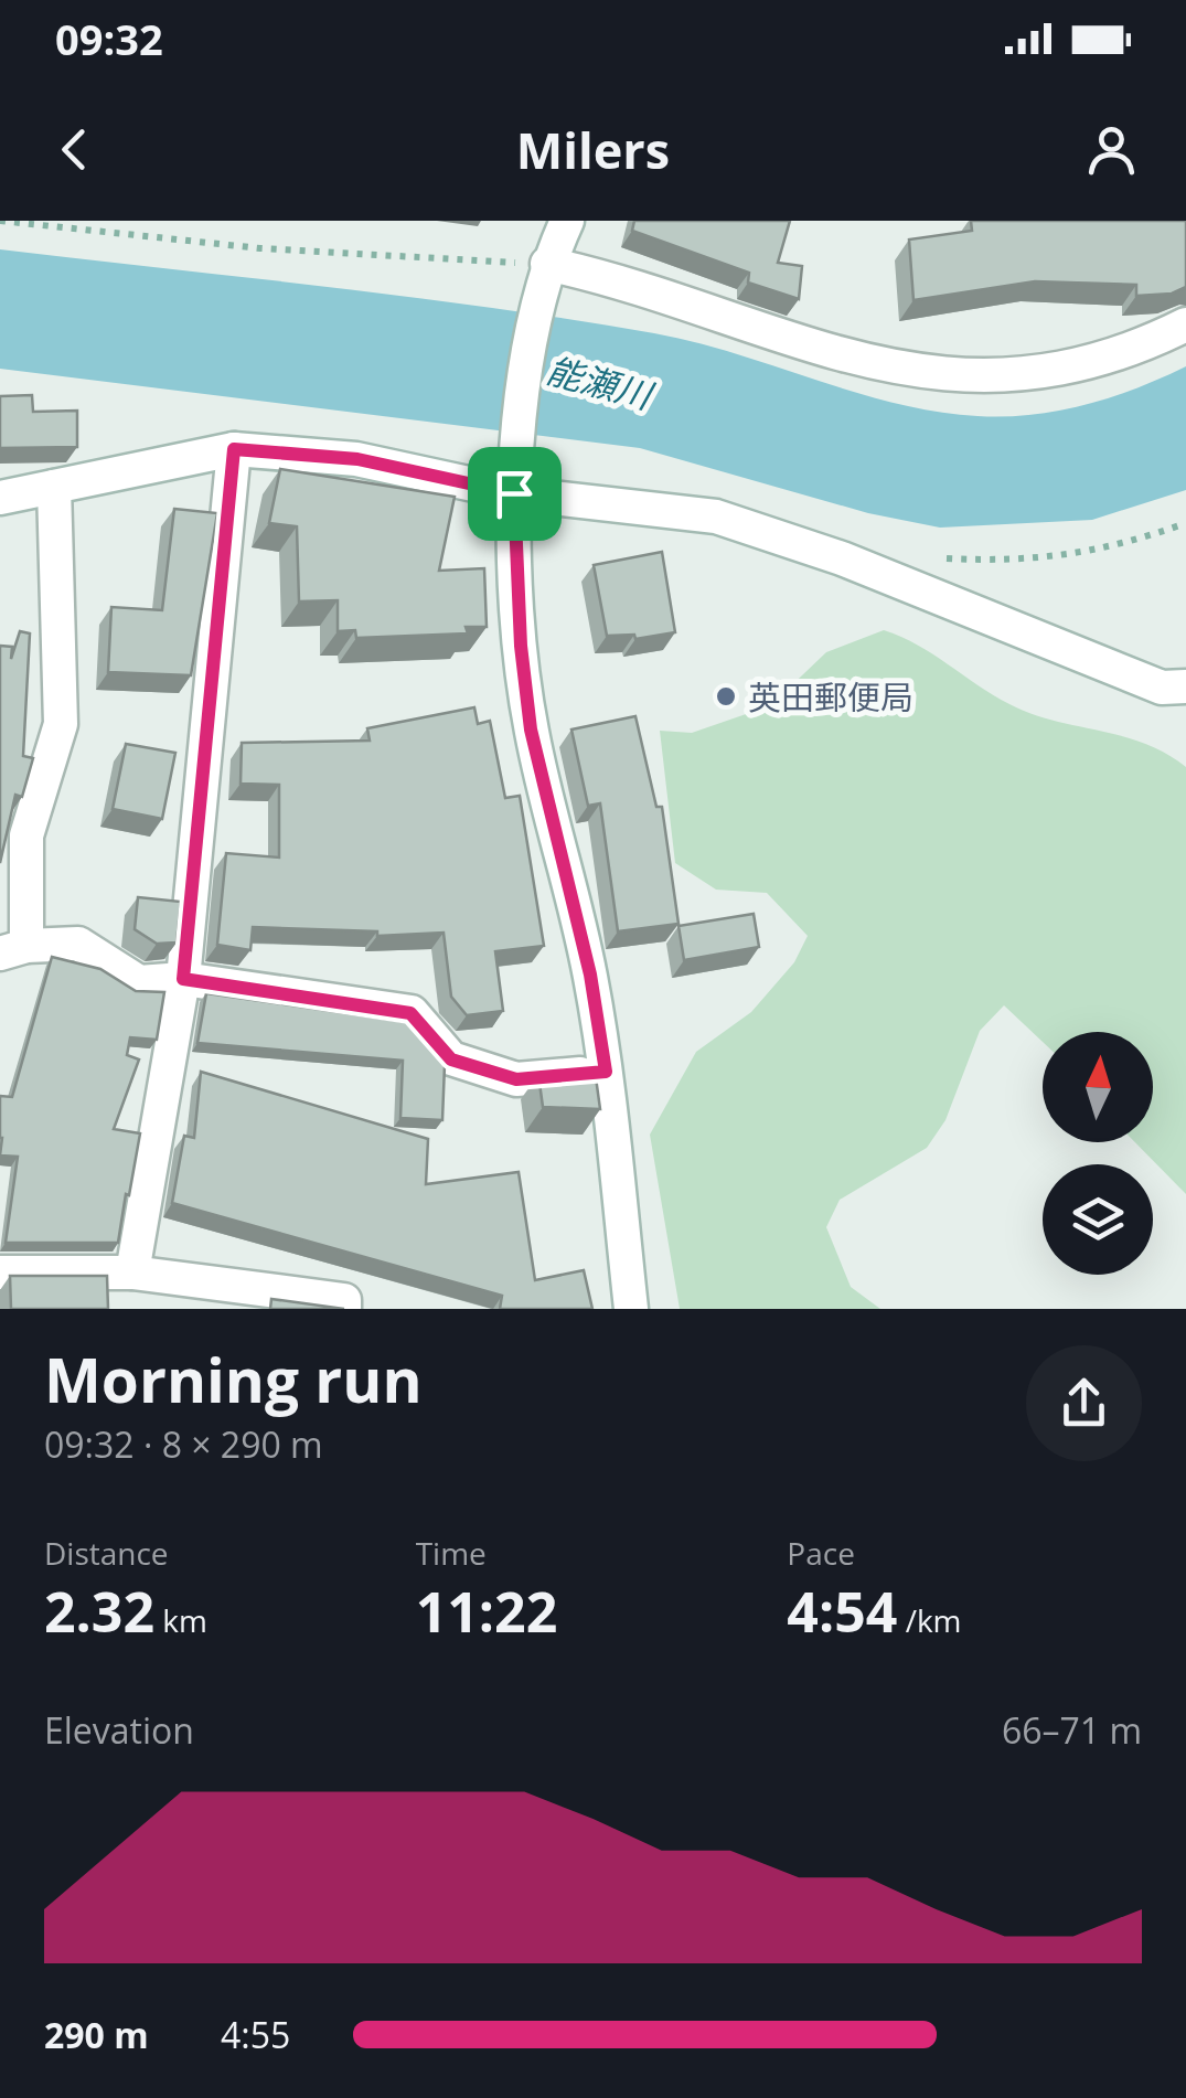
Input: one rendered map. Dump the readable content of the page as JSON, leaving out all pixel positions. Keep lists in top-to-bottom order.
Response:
{
  "water": ["能瀬川"],
  "places": ["英田郵便局"],
  "north": "top",
  "page": {
    "status": "09:32",
    "header": "Milers",
    "heading": ["Morning run", "09:32 · 8 × 290 m"],
    "stats": [
      ["Distance", "2.32 km"],
      ["Time", "11:22"],
      ["Pace", "4:54 /km"]
    ],
    "chart": ["Elevation", "66–71 m"],
    "list": [
      {
        "name": "290 m",
        "note": "4:55"
      }
    ]
  }
}
